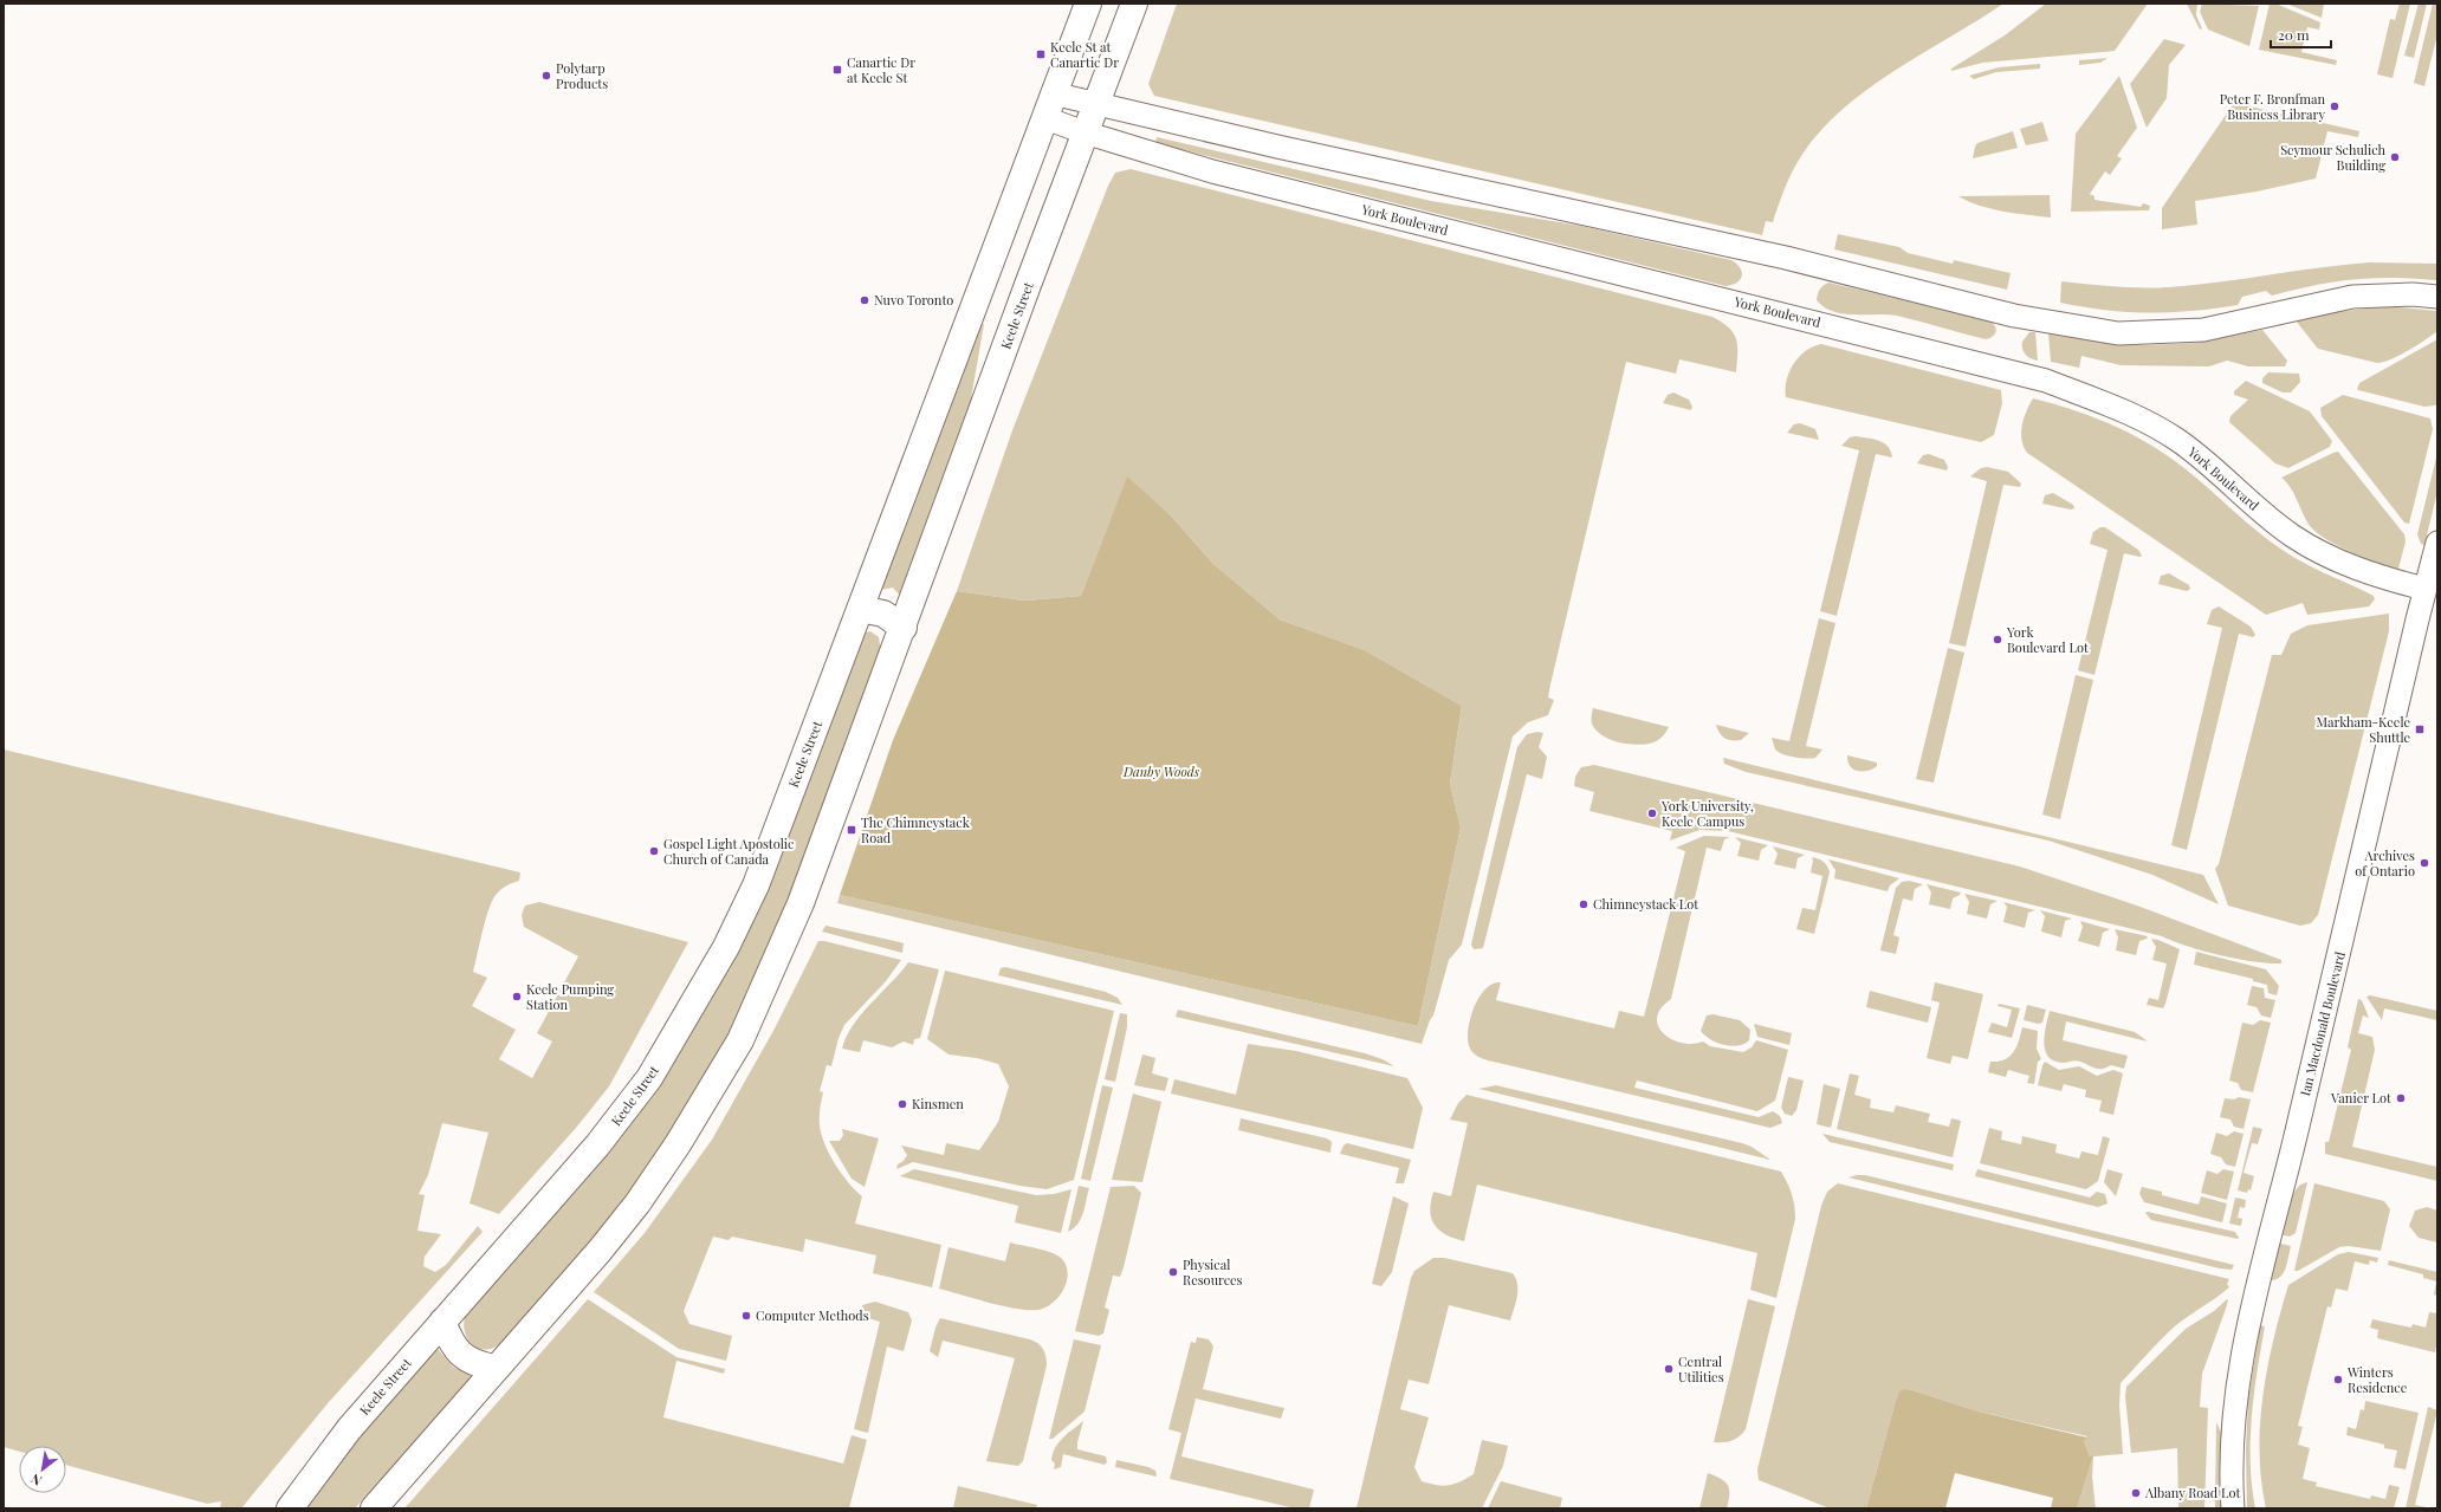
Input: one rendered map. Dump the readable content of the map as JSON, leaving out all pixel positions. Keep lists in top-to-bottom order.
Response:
{
  "streets": {
    "main road": ["Keele Street"],
    "street": ["York Boulevard", "Ian Macdonald Boulevard"]
  },
  "crossings": [
    ["York Boulevard", "Keele Street"],
    ["York Boulevard", "Ian Macdonald Boulevard"]
  ],
  "parks": ["Danby Woods"],
  "places": {
    "transit": [
      "Keele St at Canartic Dr",
      "Canartic Dr at Keele St",
      "Markham-Keele Shuttle",
      "The Chimneystack Road"
    ],
    "other": [
      "Polytarp Products",
      "Peter F. Bronfman Business Library",
      "Seymour Schulich Building",
      "Nuvo Toronto",
      "York Boulevard Lot",
      "York University, Keele Campus",
      "Gospel Light Apostolic Church of Canada",
      "Archives of Ontario",
      "Chimneystack Lot",
      "Keele Pumping Station",
      "Vanier Lot",
      "Kinsmen",
      "Physical Resources",
      "Computer Methods",
      "Central Utilities",
      "Winters Residence",
      "Albany Road Lot"
    ]
  },
  "scale_bar": "20 m",
  "north": "bottom left"
}
